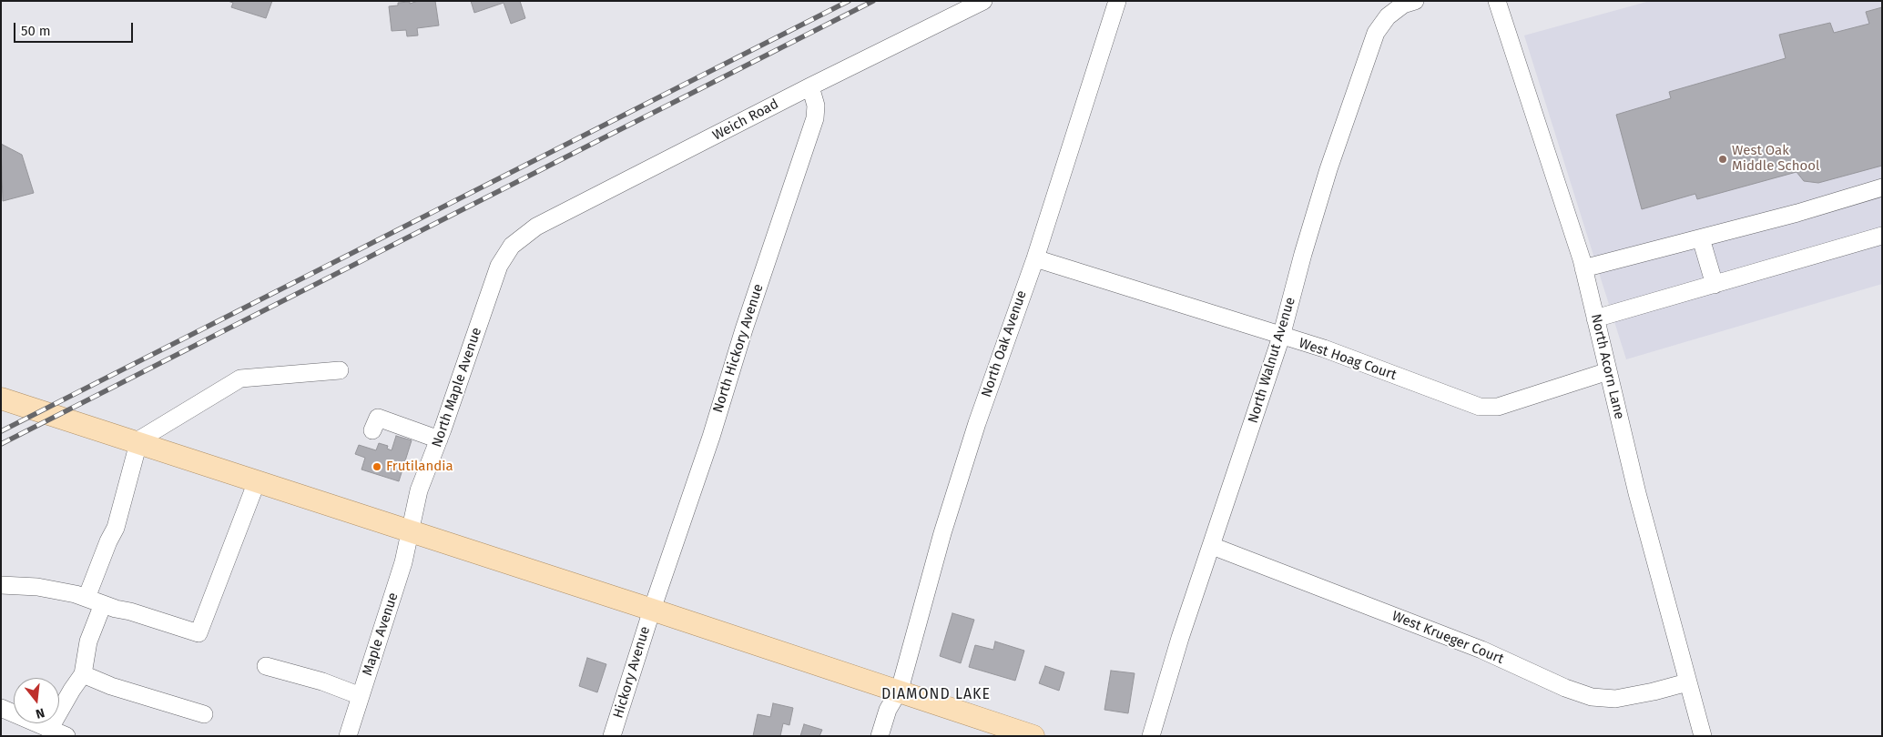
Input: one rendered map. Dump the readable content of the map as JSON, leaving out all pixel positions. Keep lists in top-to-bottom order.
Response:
{
  "streets": {
    "street": [
      "Weich Road",
      "North Oak Avenue",
      "North Hickory Avenue",
      "West Hoag Court",
      "North Walnut Avenue",
      "North Acorn Lane",
      "North Maple Avenue",
      "Maple Avenue",
      "West Krueger Court",
      "Hickory Avenue"
    ]
  },
  "crossings": [
    ["Weich Road", "North Hickory Avenue"],
    ["Weich Road", "North Maple Avenue"],
    ["North Oak Avenue", "West Hoag Court"],
    ["North Hickory Avenue", "Hickory Avenue"],
    ["West Hoag Court", "North Walnut Avenue"],
    ["West Hoag Court", "North Acorn Lane"],
    ["North Walnut Avenue", "West Krueger Court"],
    ["North Acorn Lane", "West Krueger Court"],
    ["North Maple Avenue", "Maple Avenue"]
  ],
  "districts": ["DIAMOND LAKE"],
  "places": ["West Oak Middle School", "Frutilandia"],
  "scale_bar": "50 m",
  "north": "bottom"
}
